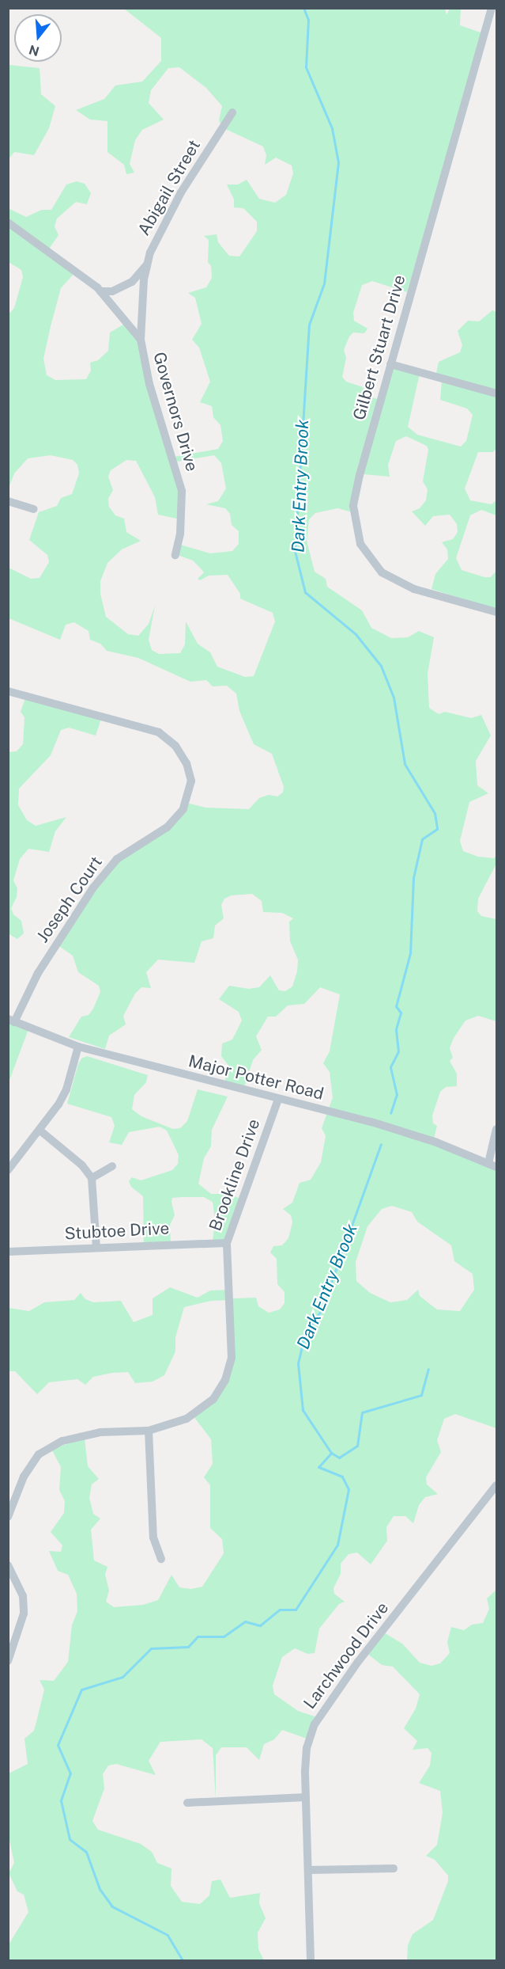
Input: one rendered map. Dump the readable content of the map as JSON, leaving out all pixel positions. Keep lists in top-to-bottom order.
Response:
{
  "streets": {
    "street": [
      "Abigail Street",
      "Gilbert Stuart Drive",
      "Governors Drive",
      "Joseph Court",
      "Major Potter Road",
      "Brookline Drive",
      "Stubtoe Drive",
      "Larchwood Drive"
    ]
  },
  "crossings": [
    ["Abigail Street", "Governors Drive"],
    ["Joseph Court", "Major Potter Road"],
    ["Major Potter Road", "Brookline Drive"],
    ["Brookline Drive", "Stubtoe Drive"]
  ],
  "water": ["Dark Entry Brook"],
  "north": "bottom"
}
